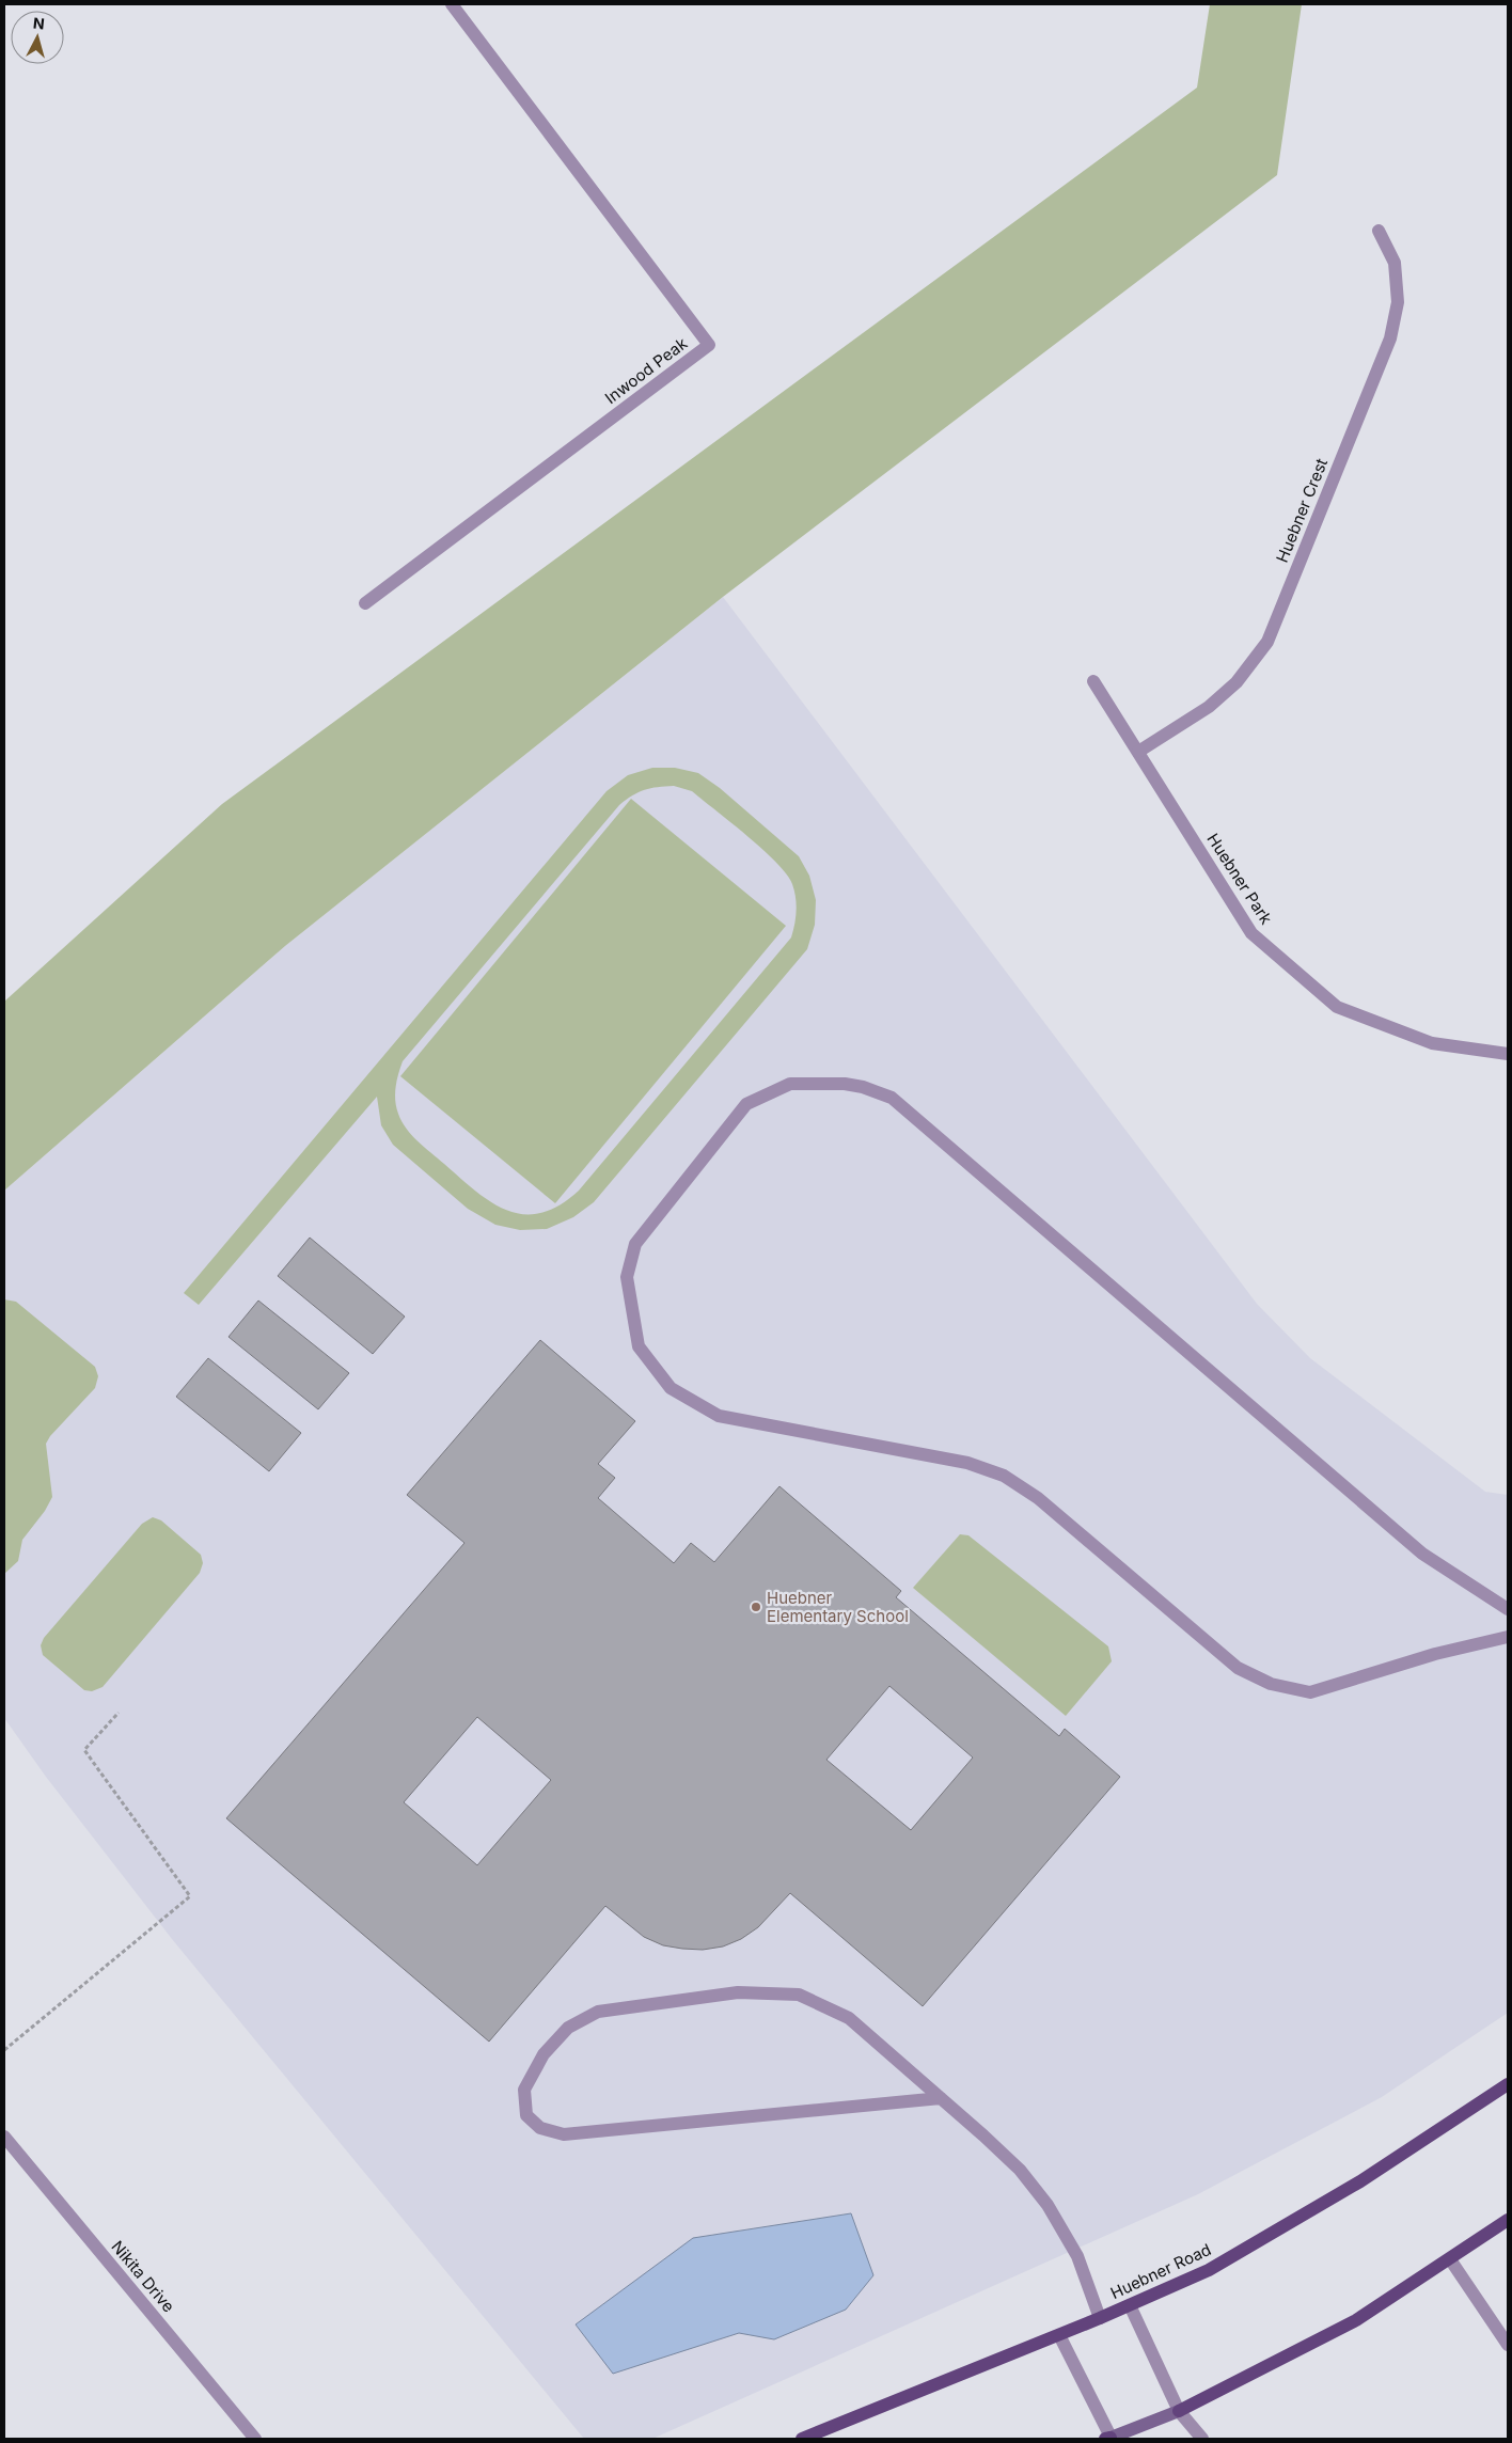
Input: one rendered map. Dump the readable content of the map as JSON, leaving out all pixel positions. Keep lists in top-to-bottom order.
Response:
{
  "streets": {
    "main road": ["Huebner Road"],
    "street": [
      "Inwood Peak",
      "Huebner Crest",
      "Huebner Park",
      "Nikita Drive"
    ]
  },
  "crossings": [
    ["Huebner Crest", "Huebner Park"]
  ],
  "places": ["Huebner Elementary School"],
  "north": "top"
}
